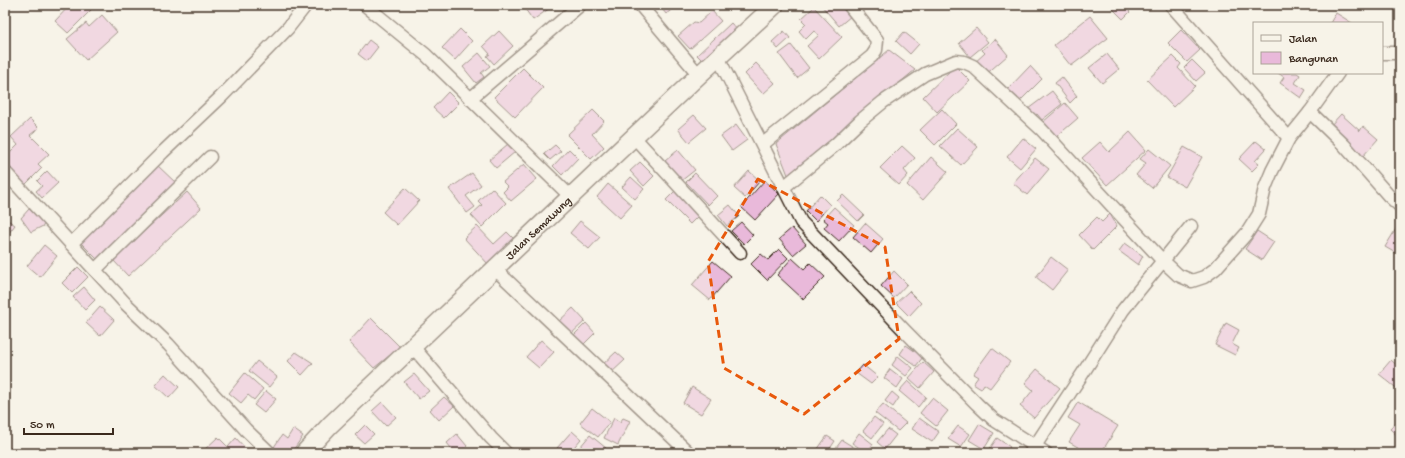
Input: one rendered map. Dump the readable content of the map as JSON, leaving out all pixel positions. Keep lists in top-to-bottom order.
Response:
{
  "streets": {
    "street": ["Jalan Semawung"]
  },
  "legend": ["Jalan", "Bangunan"],
  "scale_bar": "50 m"
}
